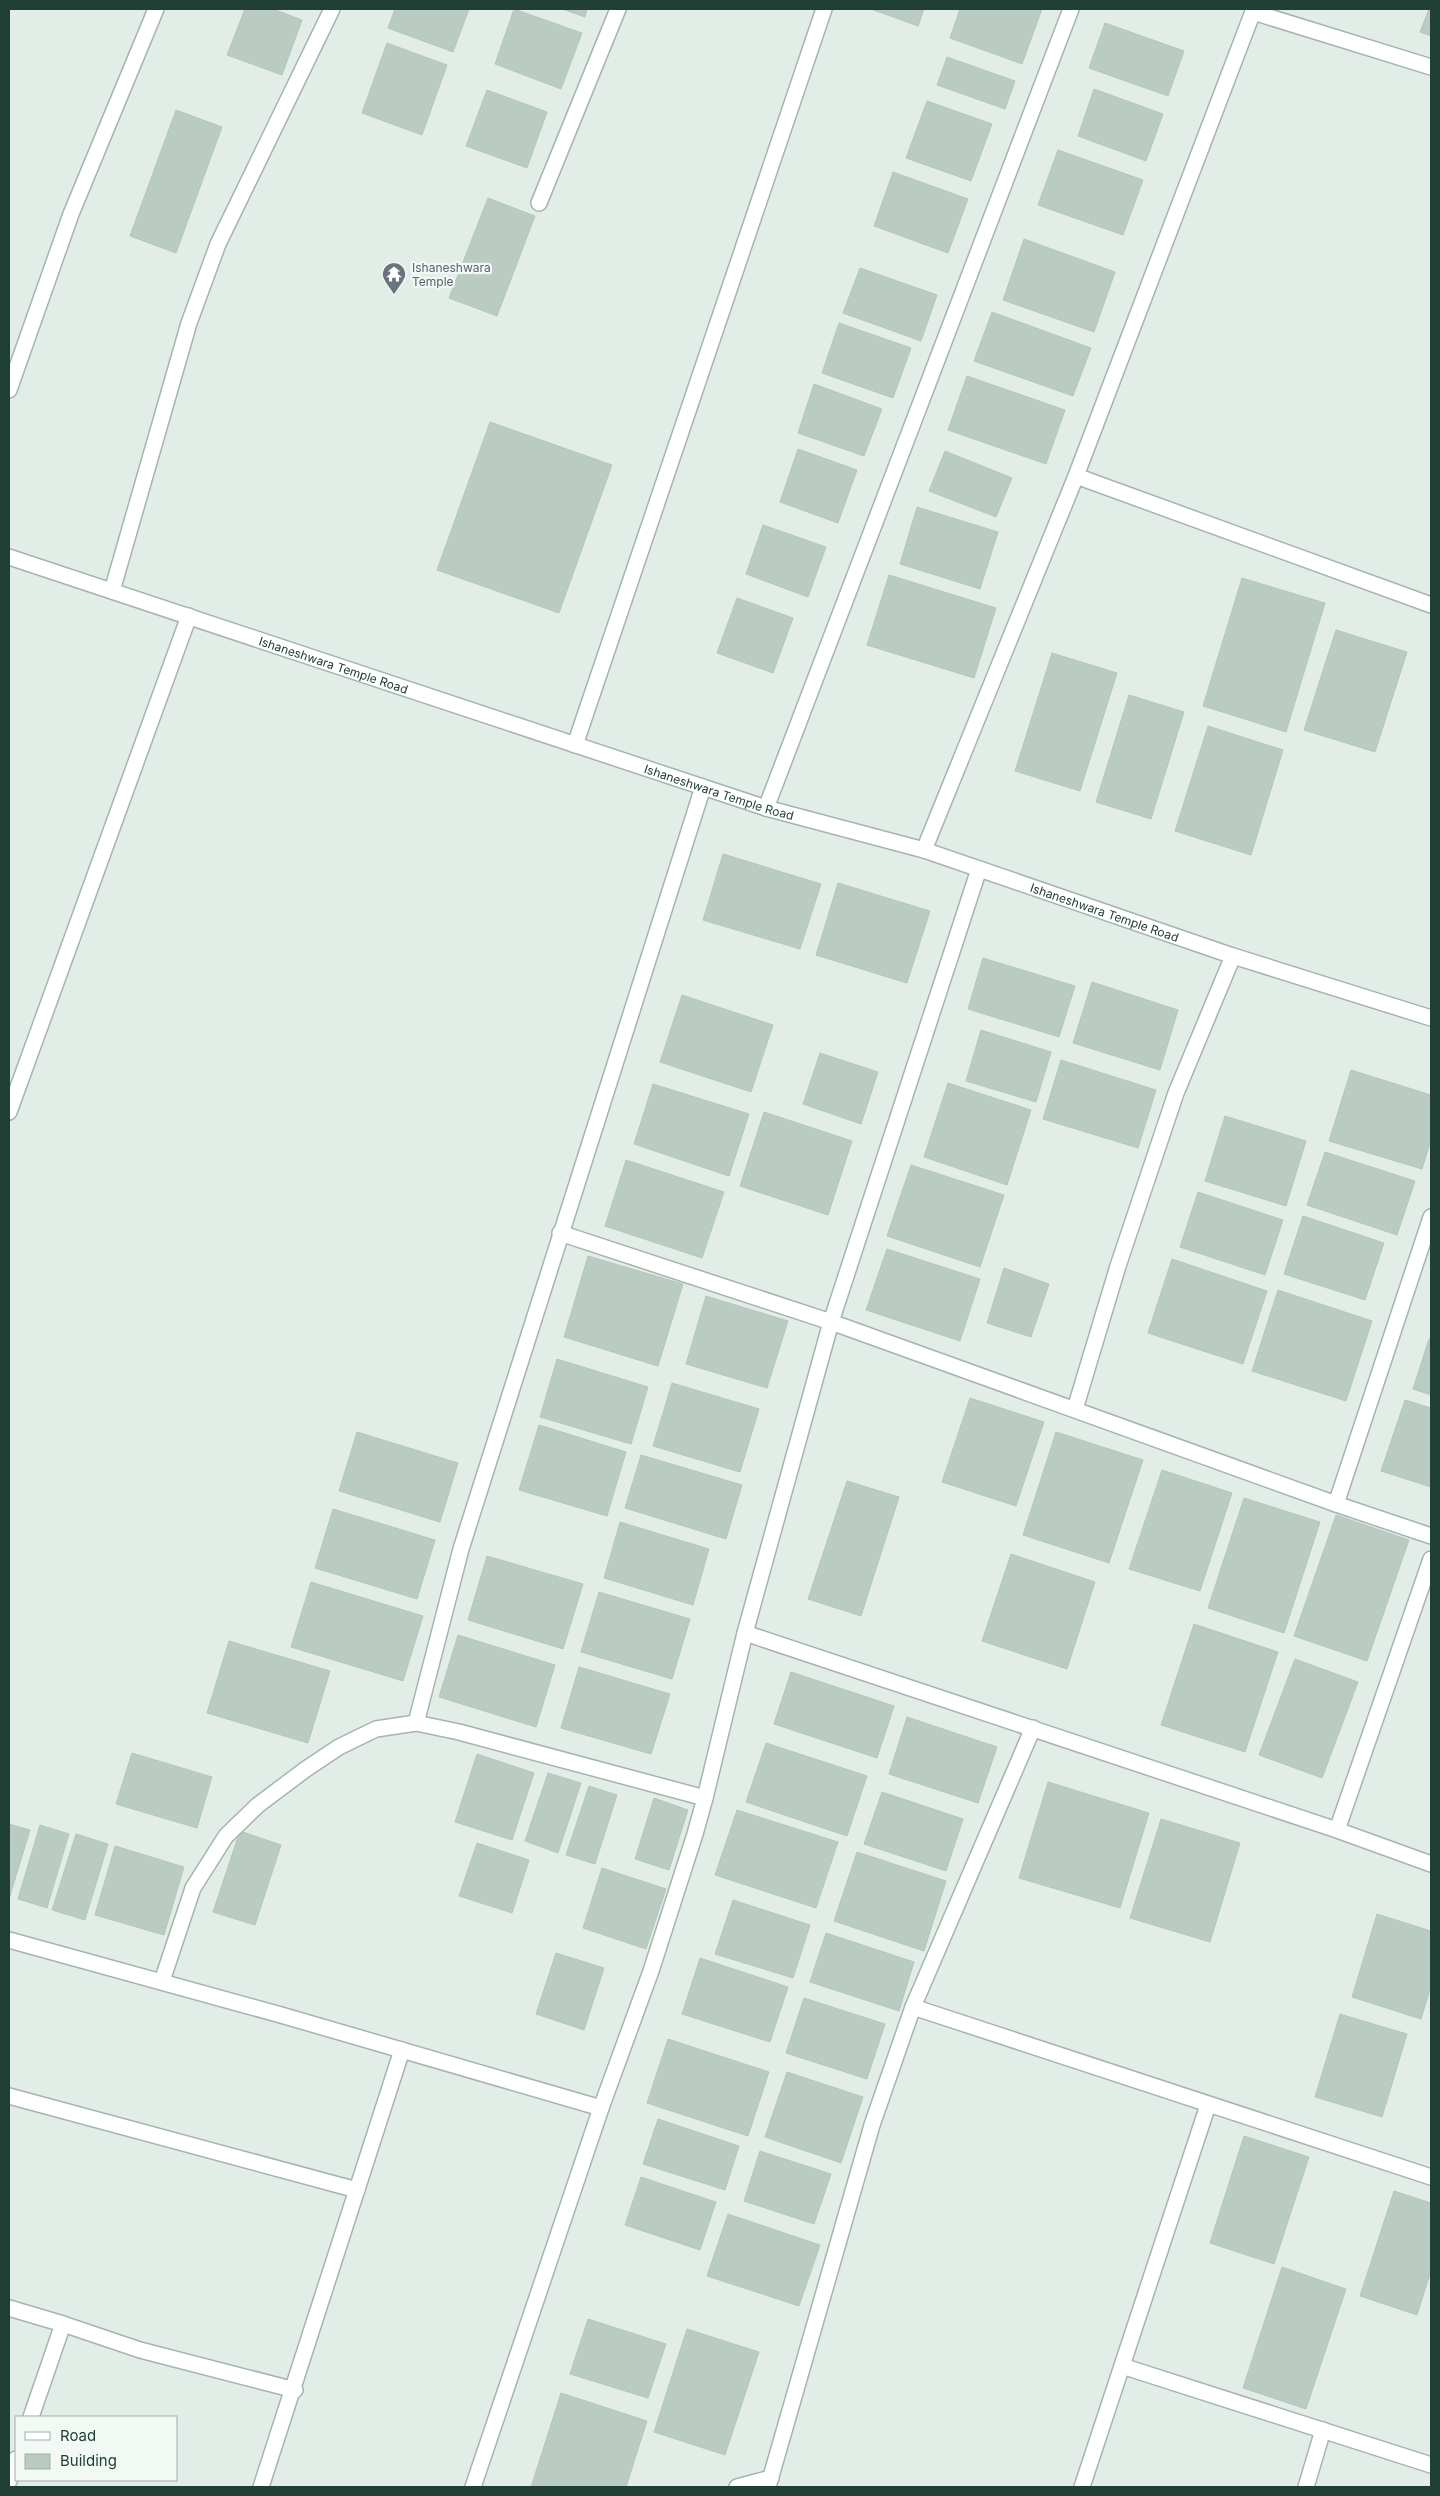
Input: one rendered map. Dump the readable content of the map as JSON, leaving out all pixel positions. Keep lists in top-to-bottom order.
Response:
{
  "streets": {
    "street": ["Ishaneshwara Temple Road"]
  },
  "places": {
    "temple": ["Ishaneshwara Temple"]
  },
  "legend": ["Road", "Building"]
}
